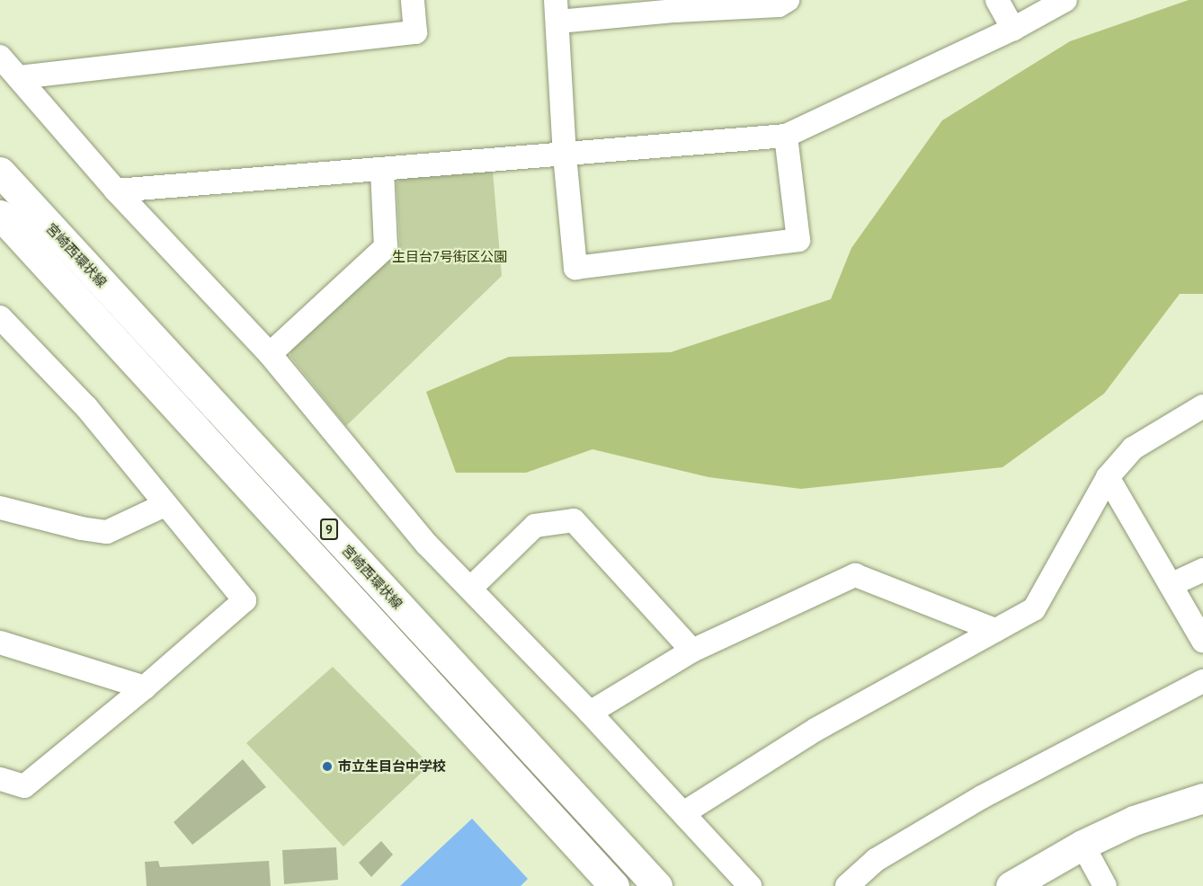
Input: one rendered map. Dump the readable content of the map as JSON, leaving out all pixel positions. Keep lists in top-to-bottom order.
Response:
{
  "streets": {
    "main road": ["宮崎西環状線", "9"]
  },
  "parks": ["生目台7号街区公園"],
  "places": ["市立生目台中学校"]
}
